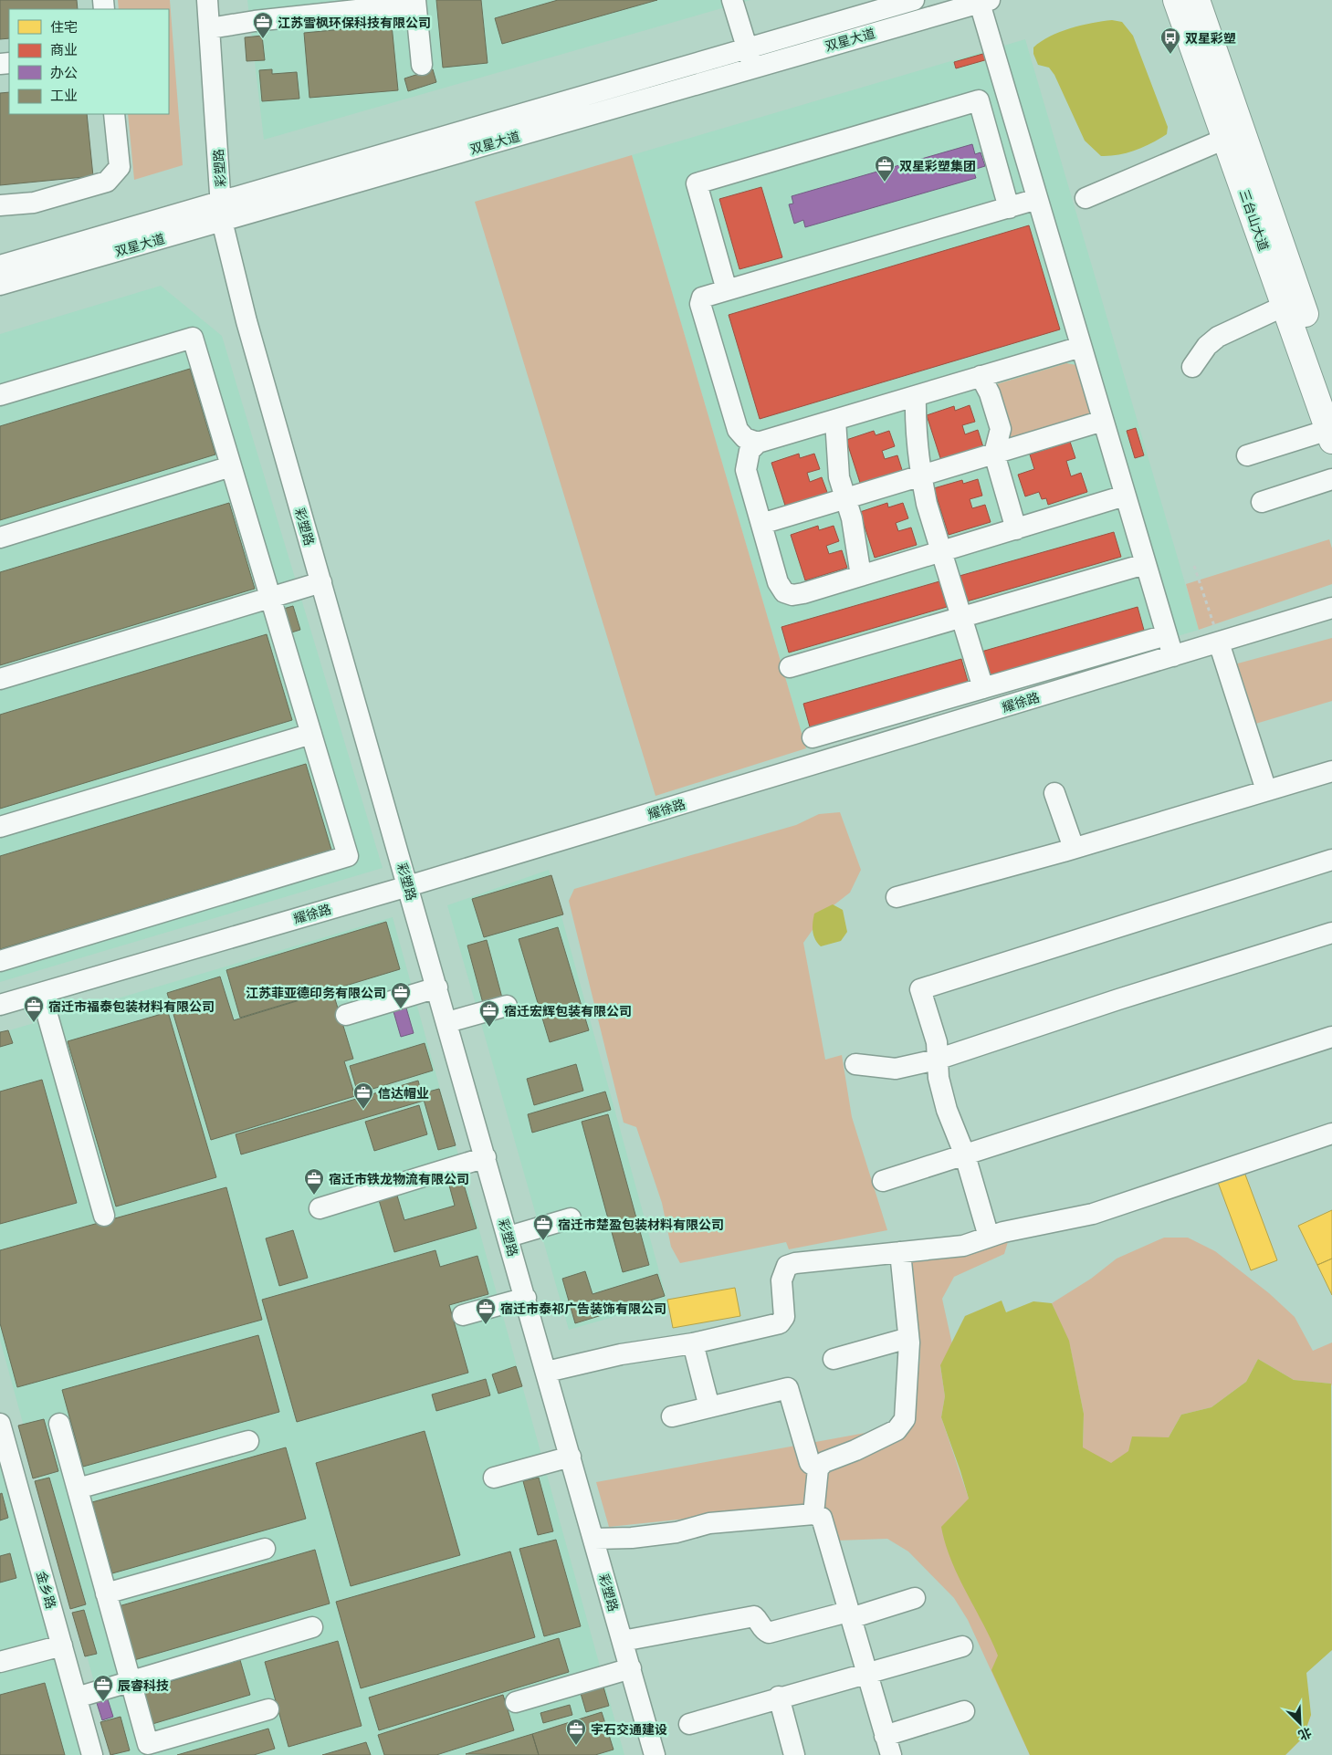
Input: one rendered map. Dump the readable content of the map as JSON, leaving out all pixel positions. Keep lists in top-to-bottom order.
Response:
{
  "streets": {
    "main road": ["三台山大道"],
    "street": [
      "双星大道",
      "彩塑路",
      "耀徐路",
      "金乡路"
    ]
  },
  "crossings": [
    ["双星大道", "彩塑路"],
    ["彩塑路", "耀徐路"]
  ],
  "places": {
    "office": [
      "江苏雪枫环保科技有限公司",
      "双星彩塑集团",
      "江苏菲亚德印务有限公司",
      "宿迁市福泰包装材料有限公司",
      "宿迁宏辉包装有限公司",
      "信达帽业",
      "宿迁市铁龙物流有限公司",
      "宿迁市楚盈包装材料有限公司",
      "宿迁市泰祁广告装饰有限公司",
      "辰睿科技",
      "宇石交通建设"
    ],
    "bus stop": ["双星彩塑"]
  },
  "legend": [
    "住宅",
    "商业",
    "办公",
    "工业"
  ],
  "north": "bottom right"
}
